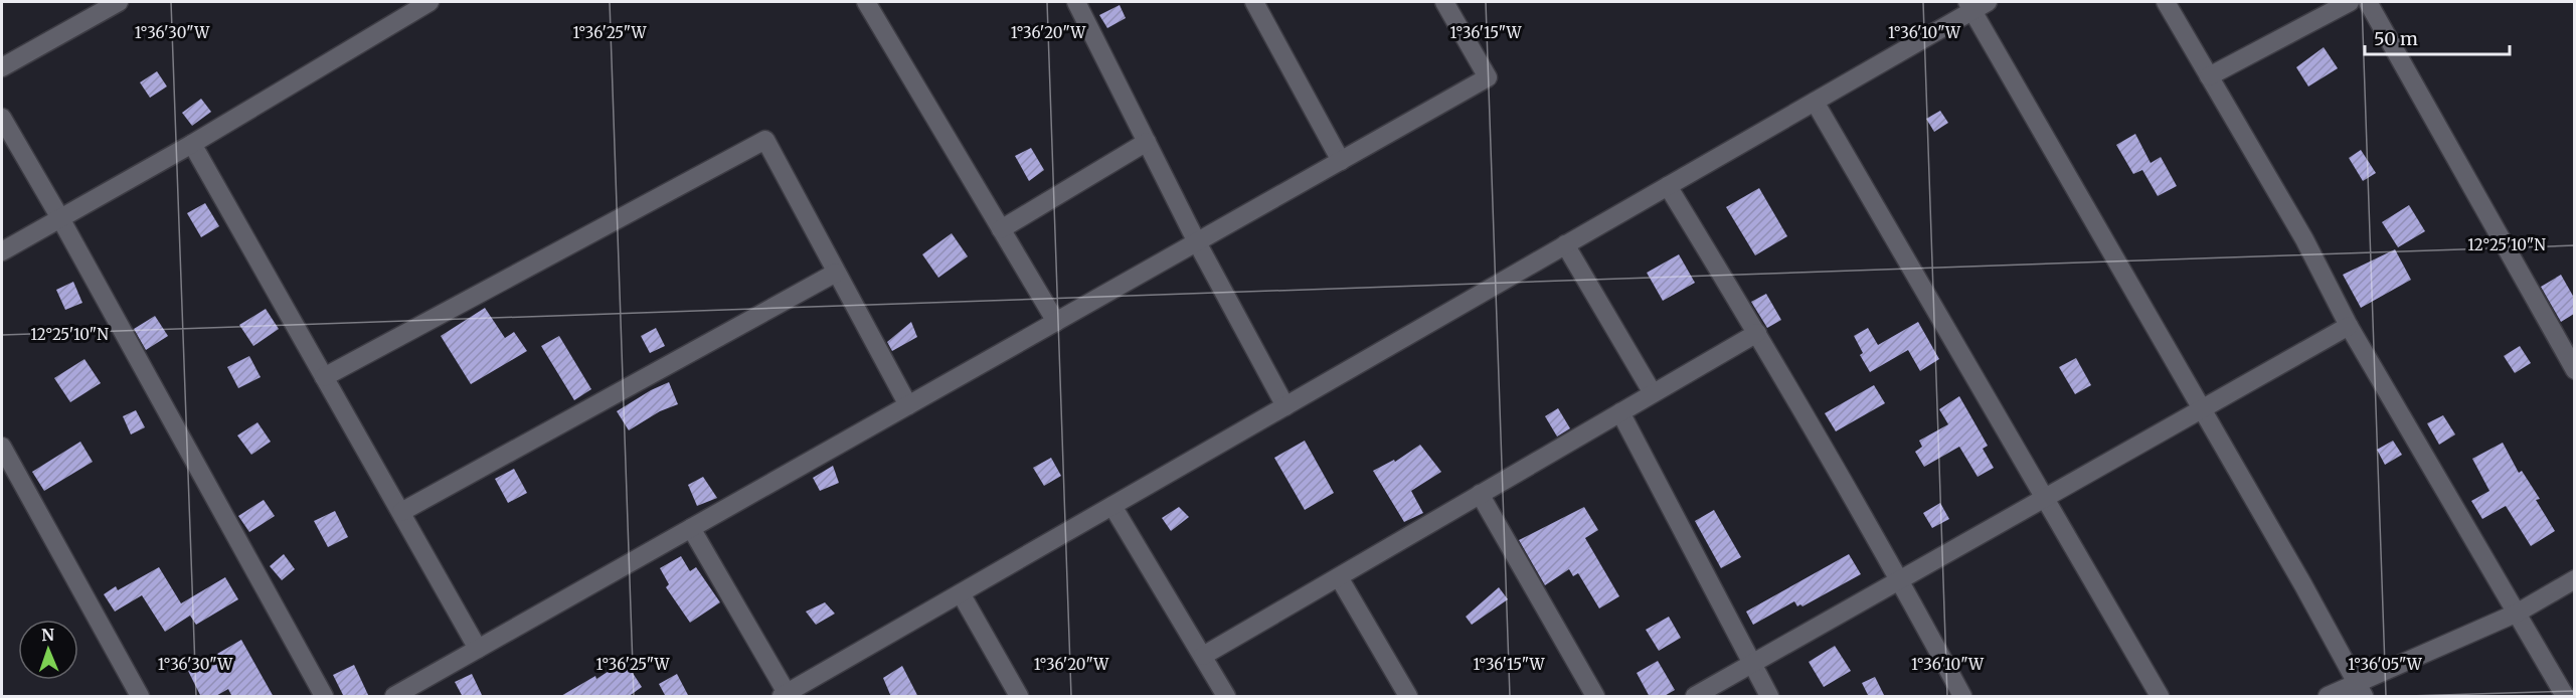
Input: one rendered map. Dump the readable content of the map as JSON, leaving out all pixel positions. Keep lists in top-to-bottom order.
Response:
{
  "scale_bar": "50 m",
  "north": "top",
  "coordinates": [
    "1°36'30\"W",
    "1°36'25\"W",
    "1°36'20\"W",
    "1°36'15\"W",
    "1°36'10\"W",
    "12°25'10\"N",
    "1°36'05\"W"
  ]
}
